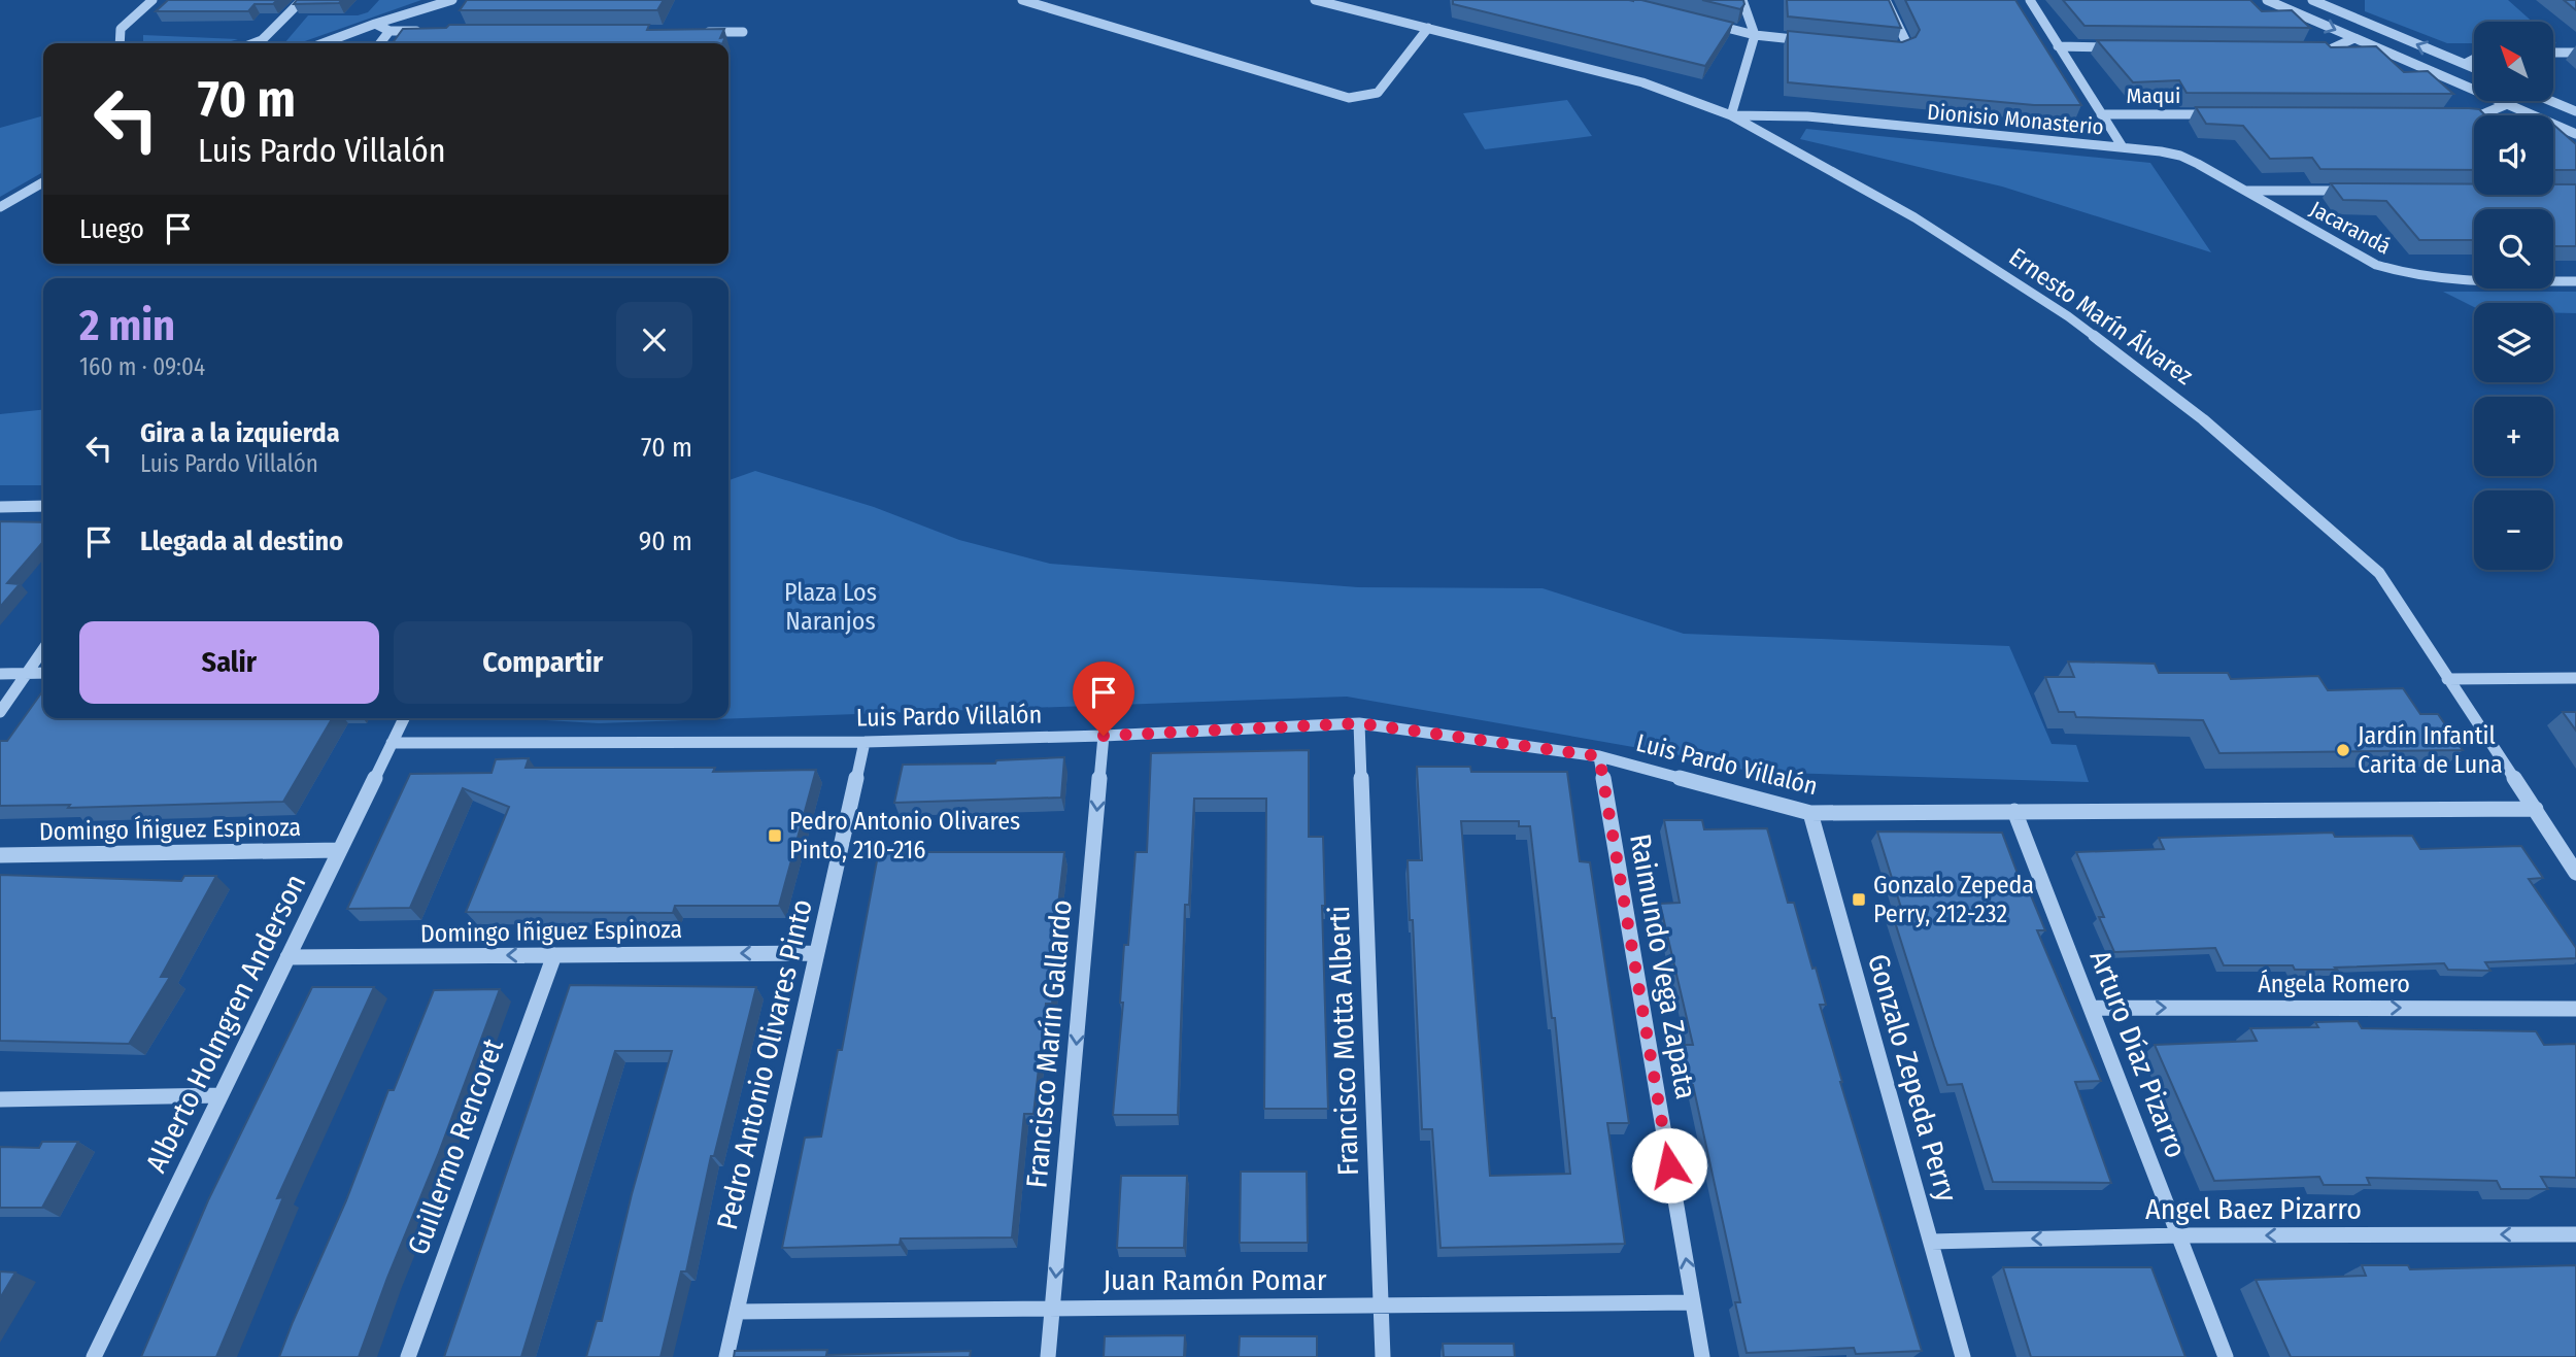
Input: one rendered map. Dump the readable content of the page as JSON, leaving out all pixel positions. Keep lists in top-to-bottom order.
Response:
{
  "streets": {
    "street": [
      "Maqui",
      "Dionisio Monasterio",
      "Jacarandá",
      "Ernesto Marín Álvarez",
      "Luis Pardo Villalón",
      "Domingo Íñiguez Espinoza",
      "Domingo Iñiguez Espinoza",
      "Raimundo Vega Zapata",
      "Ángela Romero",
      "Alberto Holmgren Anderson",
      "Francisco Motta Alberti",
      "Francisco Marín Gallardo",
      "Arturo Díaz Pizarro",
      "Pedro Antonio Olivares Pinto",
      "Gonzalo Zepeda Perry",
      "Guillermo Rencoret",
      "Angel Baez Pizarro",
      "Juan Ramón Pomar"
    ]
  },
  "crossings": [
    ["Maqui", "Dionisio Monasterio"],
    ["Dionisio Monasterio", "Jacarandá"],
    ["Dionisio Monasterio", "Ernesto Marín Álvarez"],
    ["Ernesto Marín Álvarez", "Luis Pardo Villalón"],
    ["Luis Pardo Villalón", "Raimundo Vega Zapata"],
    ["Luis Pardo Villalón", "Alberto Holmgren Anderson"],
    ["Luis Pardo Villalón", "Francisco Motta Alberti"],
    ["Luis Pardo Villalón", "Francisco Marín Gallardo"],
    ["Luis Pardo Villalón", "Arturo Díaz Pizarro"],
    ["Luis Pardo Villalón", "Pedro Antonio Olivares Pinto"],
    ["Luis Pardo Villalón", "Gonzalo Zepeda Perry"],
    ["Domingo Íñiguez Espinoza", "Alberto Holmgren Anderson"],
    ["Domingo Iñiguez Espinoza", "Alberto Holmgren Anderson"],
    ["Domingo Iñiguez Espinoza", "Pedro Antonio Olivares Pinto"],
    ["Domingo Iñiguez Espinoza", "Guillermo Rencoret"],
    ["Raimundo Vega Zapata", "Juan Ramón Pomar"],
    ["Ángela Romero", "Arturo Díaz Pizarro"],
    ["Francisco Motta Alberti", "Juan Ramón Pomar"],
    ["Francisco Marín Gallardo", "Juan Ramón Pomar"],
    ["Arturo Díaz Pizarro", "Angel Baez Pizarro"],
    ["Pedro Antonio Olivares Pinto", "Juan Ramón Pomar"],
    ["Gonzalo Zepeda Perry", "Angel Baez Pizarro"]
  ],
  "one_way": [
    "Domingo Iñiguez Espinoza",
    "Raimundo Vega Zapata",
    "Ángela Romero",
    "Francisco Marín Gallardo",
    "Angel Baez Pizarro"
  ],
  "parks": ["Plaza Los Naranjos"],
  "places": {
    "other": ["Jardín Infantil Carita de Luna"],
    "transit": ["Pedro Antonio Olivares Pinto, 210-216", "Gonzalo Zepeda Perry, 212-232"]
  },
  "north": "top left",
  "page": {
    "map_buttons": ["+", "−"],
    "turn": ["70 m", "Luis Pardo Villalón"],
    "then": "Luego",
    "heading": ["2 min", "160 m · 09:04"],
    "list": [
      {
        "name": "Gira a la izquierda",
        "note": "Luis Pardo Villalón",
        "value": "70 m"
      },
      {
        "name": "Llegada al destino",
        "value": "90 m"
      }
    ],
    "buttons": ["Salir", "Compartir"]
  }
}
